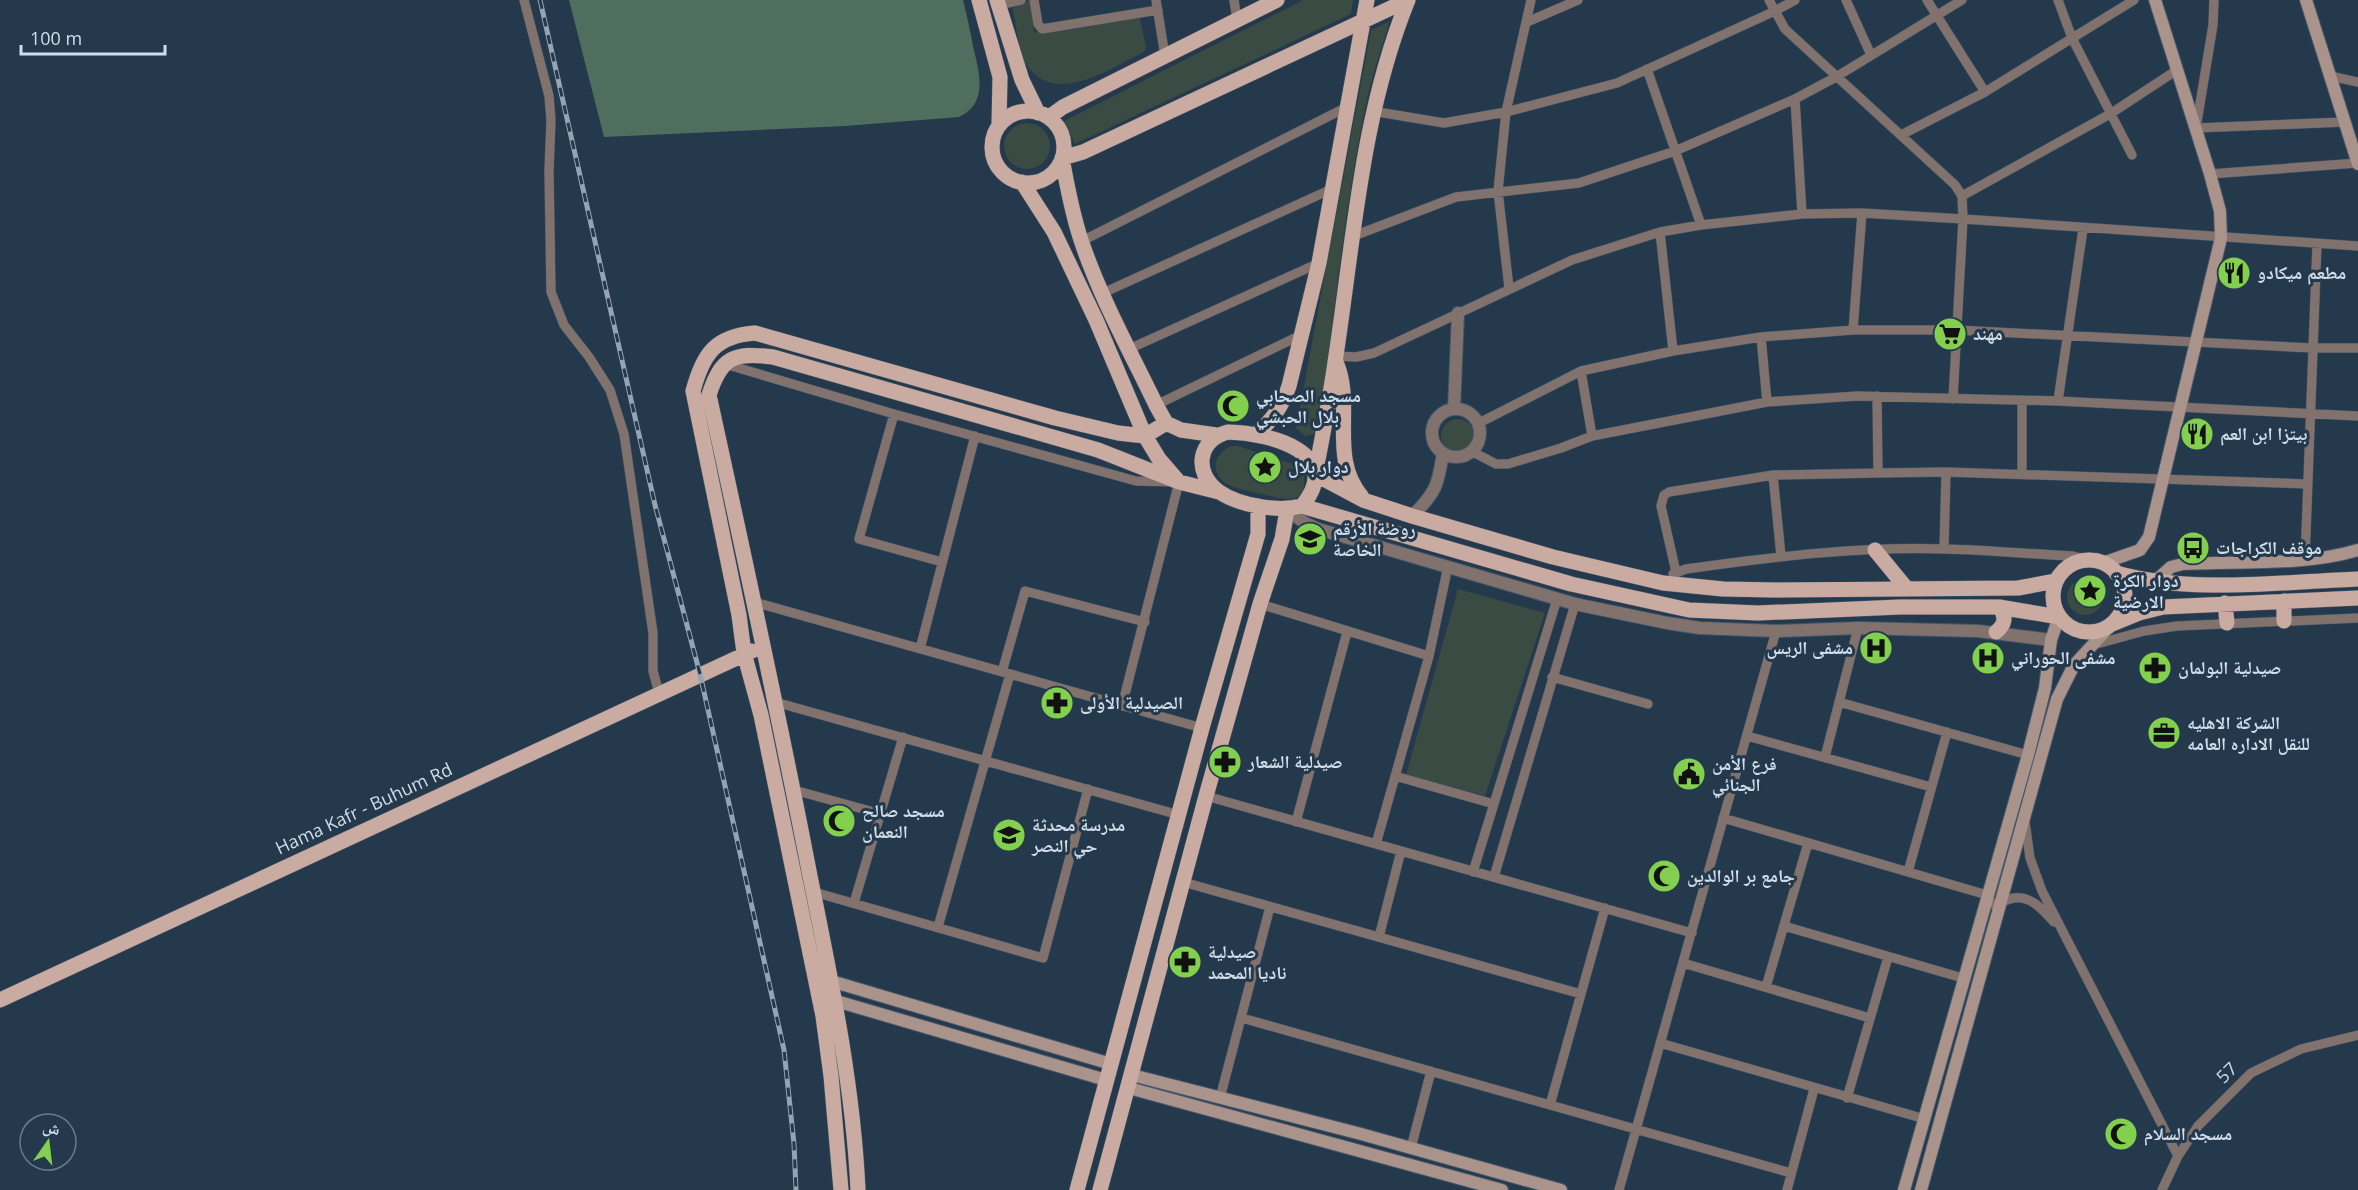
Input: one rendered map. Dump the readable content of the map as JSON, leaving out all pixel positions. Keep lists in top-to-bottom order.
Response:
{
  "streets": {
    "main road": ["Hama Kafr - Buhum Rd"],
    "street": ["57"]
  },
  "places": {
    "restaurant": ["مطعم ميكادو", "بيتزا ابن العم"],
    "supermarket": ["مهند"],
    "mosque": [
      "مسجد الصحابي بلال الحبشي",
      "مسجد صالح النعمان",
      "جامع بر الوالدين",
      "مسجد السلام"
    ],
    "place": ["دوار بلال", "دوار الكرة الارضية"],
    "school or university": ["روضة الأرقم الخاصة", "مدرسة محدثة حي النصر"],
    "bus stop": ["موقف الكراجات"],
    "hospital": ["مشفى الريس", "مشفى الحوراني"],
    "pharmacy": [
      "صيدلية البولمان",
      "الصيدلية الأولى",
      "صيدلية الشعار",
      "صيدلية ناديا المحمد"
    ],
    "office": ["الشركة الاهليه للنقل الاداره العامه"],
    "public building": ["فرع الأمن الجنائي"]
  },
  "scale_bar": "100 m",
  "north": "top"
}
